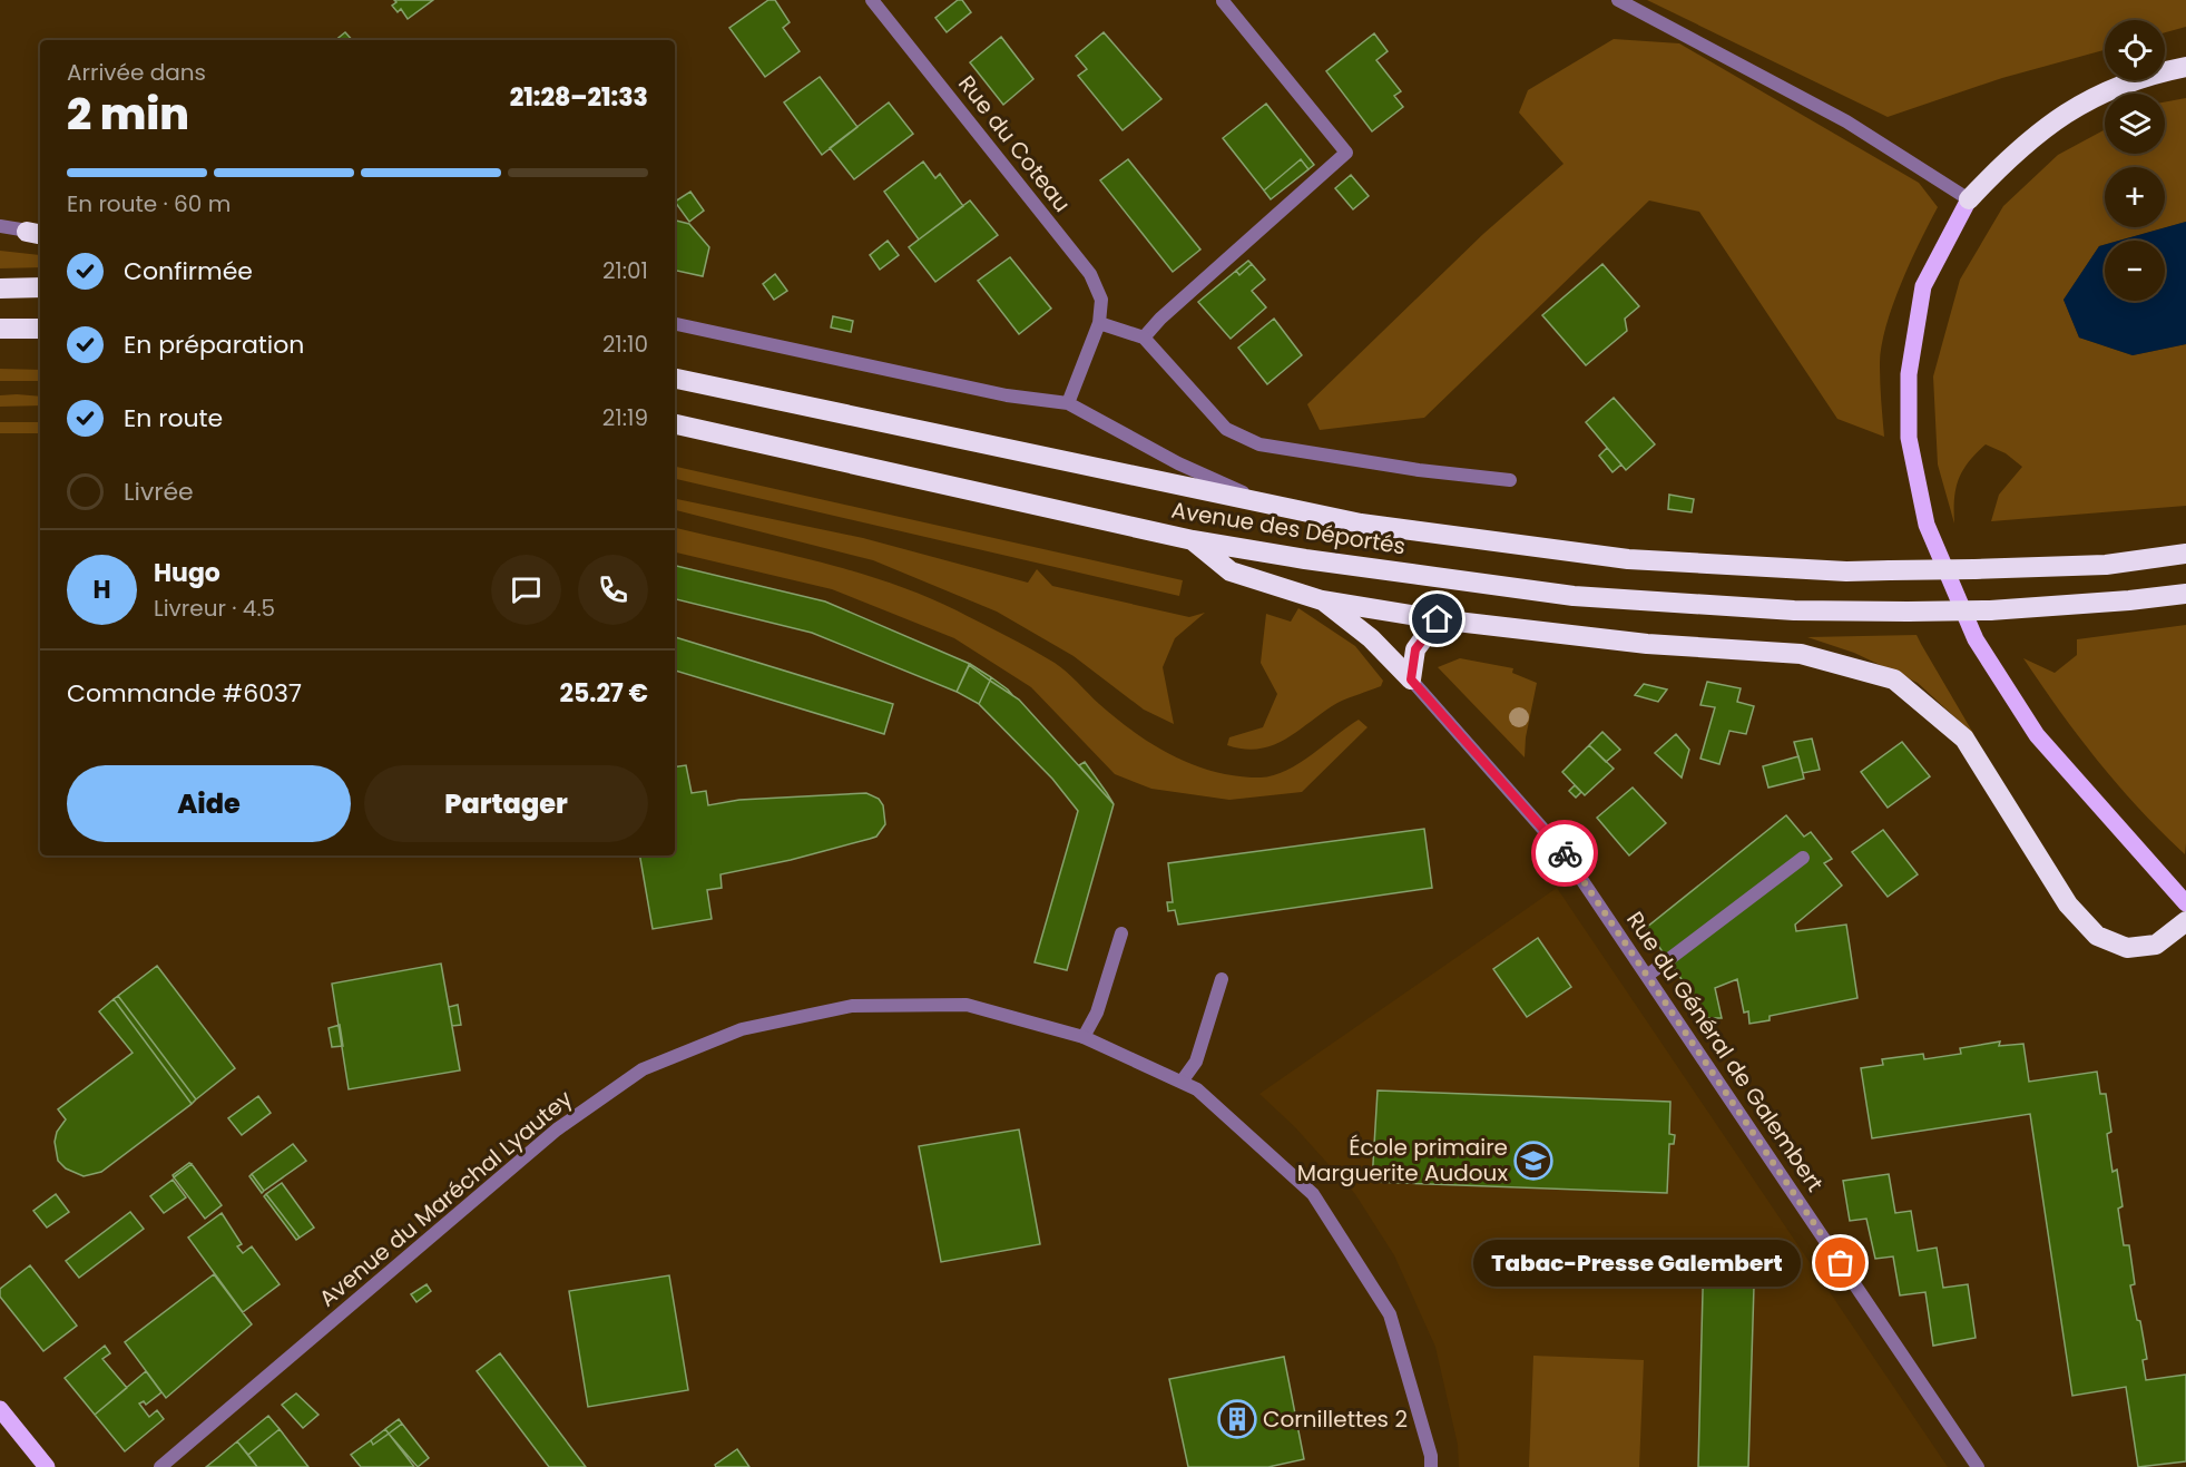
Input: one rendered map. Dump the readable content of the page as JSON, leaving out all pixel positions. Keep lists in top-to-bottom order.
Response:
{
  "streets": {
    "highway": ["Avenue des Déportés"],
    "street": ["Rue du Coteau", "Rue du Général de Galembert", "Avenue du Maréchal Lyautey"]
  },
  "places": {
    "school or university": ["École primaire Marguerite Audoux"],
    "other": ["Tabac-Presse Galembert"],
    "building": ["Cornillettes 2"]
  },
  "page": {
    "map_buttons": ["+", "−"],
    "heading": ["2 min", "Arrivée dans", "21:28–21:33"],
    "panel": [
      "Hugo",
      "Livreur · 4.5",
      "Commande #6037",
      "25.27 €"
    ],
    "bar": "En route · 60 m",
    "list": [
      ["Confirmée", "21:01"],
      ["En préparation", "21:10"],
      ["En route", "21:19"],
      "Livrée"
    ],
    "round": "H",
    "buttons": ["Aide", "Partager"],
    "bubble": "Tabac-Presse Galembert"
  }
}
